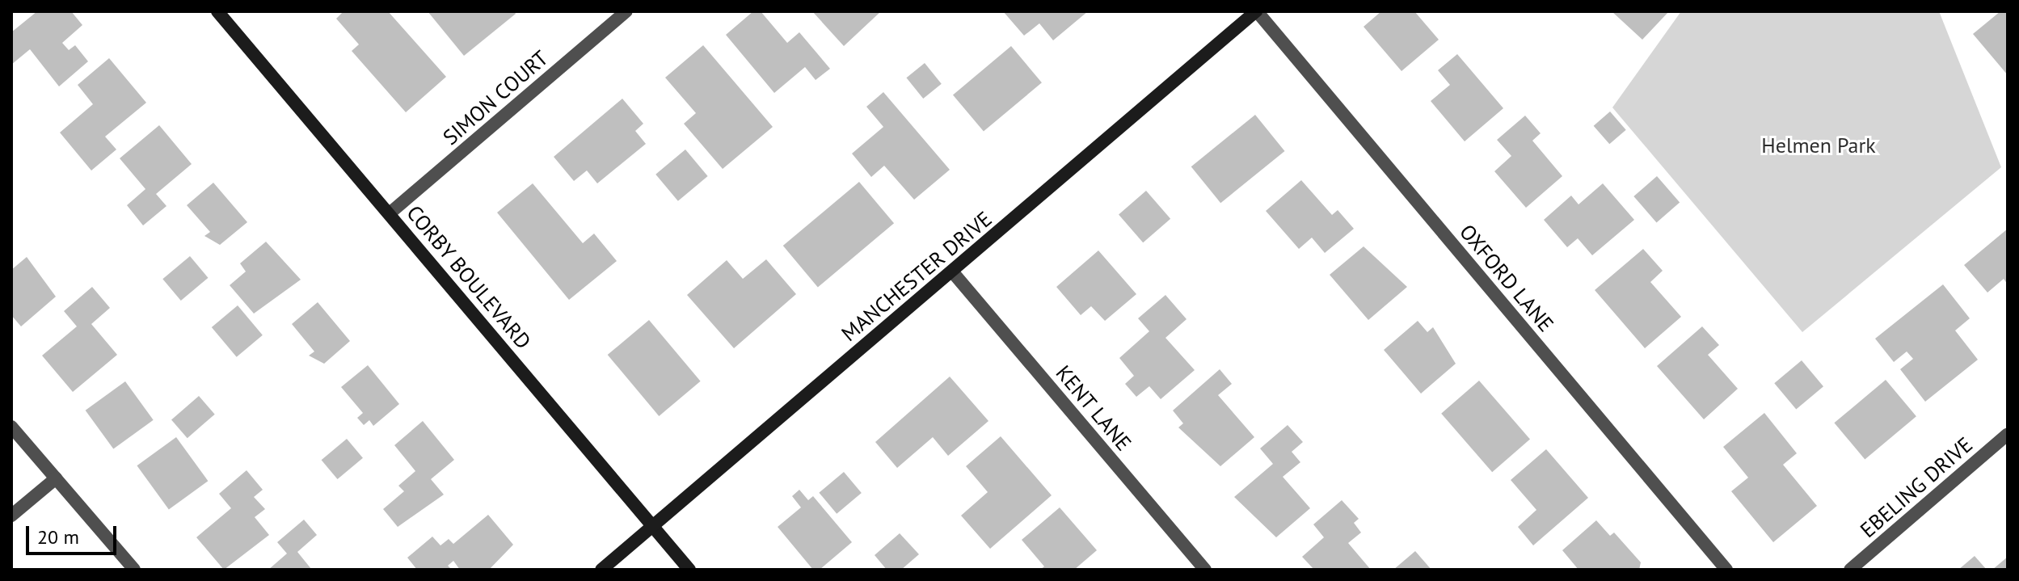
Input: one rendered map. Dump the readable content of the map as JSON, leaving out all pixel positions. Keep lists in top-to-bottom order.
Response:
{
  "streets": {
    "street": [
      "SIMON COURT",
      "MANCHESTER DRIVE",
      "CORBY BOULEVARD",
      "OXFORD LANE",
      "KENT LANE",
      "EBELING DRIVE"
    ]
  },
  "crossings": [
    ["SIMON COURT", "CORBY BOULEVARD"],
    ["MANCHESTER DRIVE", "CORBY BOULEVARD"],
    ["MANCHESTER DRIVE", "OXFORD LANE"],
    ["MANCHESTER DRIVE", "KENT LANE"]
  ],
  "parks": ["Helmen Park"],
  "scale_bar": "20 m"
}
